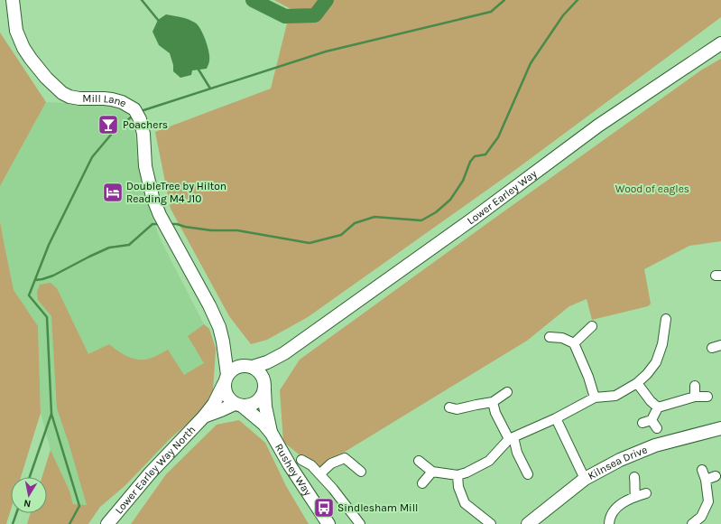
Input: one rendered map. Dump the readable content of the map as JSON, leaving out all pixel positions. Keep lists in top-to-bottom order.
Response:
{
  "streets": {
    "main road": [
      "Mill Lane",
      "Lower Earley Way",
      "Kilnsea Drive",
      "Lower Earley Way North",
      "Rushey Way"
    ]
  },
  "crossings": [
    ["Mill Lane", "Lower Earley Way"],
    ["Mill Lane", "Lower Earley Way North"],
    ["Mill Lane", "Rushey Way"],
    ["Lower Earley Way", "Lower Earley Way North"],
    ["Lower Earley Way", "Rushey Way"],
    ["Lower Earley Way North", "Rushey Way"]
  ],
  "parks": ["Wood of eagles"],
  "places": {
    "bar": ["Poachers"],
    "hotel": ["DoubleTree by Hilton Reading M4 J10"],
    "bus stop": ["Sindlesham Mill"]
  },
  "north": "bottom"
}
